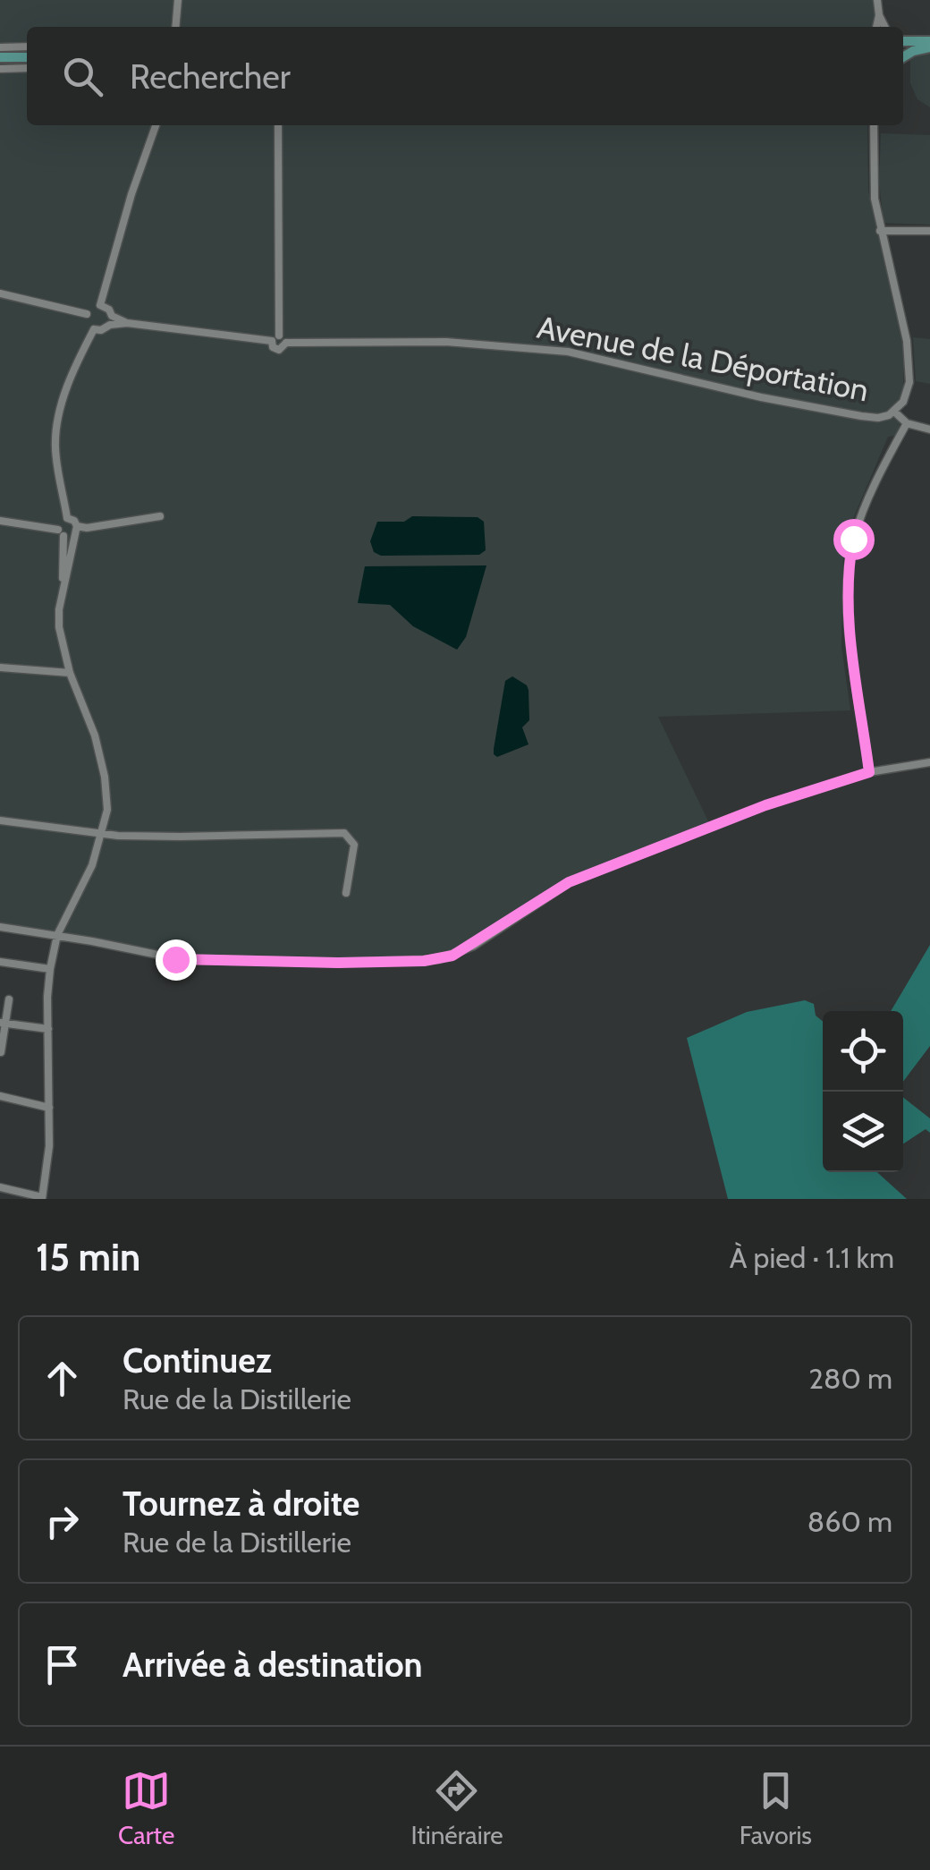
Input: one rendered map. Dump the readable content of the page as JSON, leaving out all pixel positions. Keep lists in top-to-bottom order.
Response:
{
  "streets": {
    "street": ["Avenue de la Déportation"]
  },
  "page": {
    "search": "Rechercher",
    "heading": ["15 min", "À pied · 1.1 km"],
    "list": [
      ["Continuez", "Rue de la Distillerie", "280 m"],
      ["Tournez à droite", "Rue de la Distillerie", "860 m"],
      "Arrivée à destination"
    ],
    "nav": ["Carte", "Itinéraire", "Favoris"]
  }
}
